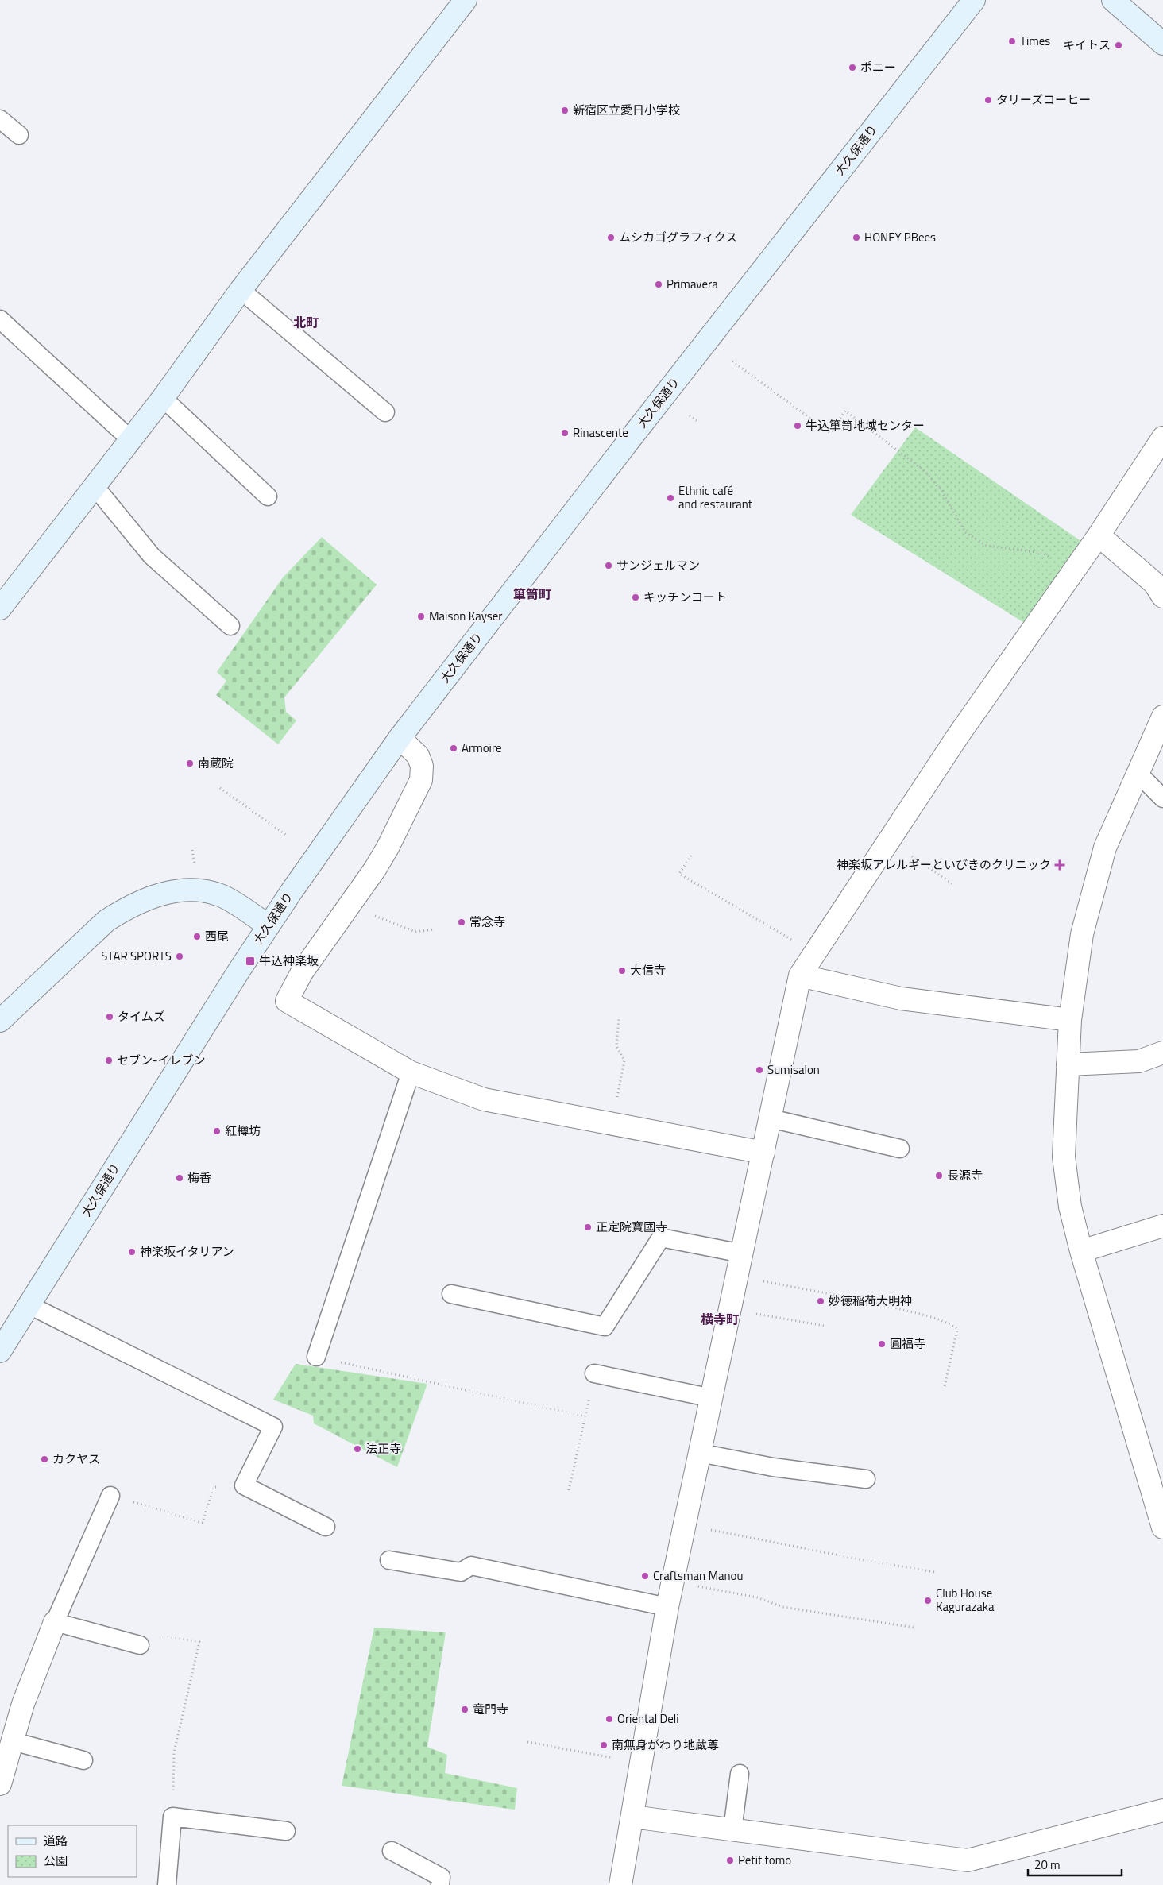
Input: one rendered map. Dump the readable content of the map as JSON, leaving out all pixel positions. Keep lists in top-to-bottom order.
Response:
{
  "streets": {
    "main road": ["大久保通り"]
  },
  "districts": ["北町", "箪笥町", "横寺町"],
  "places": {
    "other": [
      "Times",
      "キイトス",
      "ポニー",
      "タリーズコーヒー",
      "新宿区立愛日小学校",
      "ムシカゴグラフィクス",
      "HONEY PBees",
      "Primavera",
      "牛込箪笥地域センター",
      "Rinascente",
      "Ethnic café and restaurant",
      "サンジェルマン",
      "キッチンコート",
      "Maison Kayser",
      "Armoire",
      "南蔵院",
      "常念寺",
      "西尾",
      "STAR SPORTS",
      "大信寺",
      "タイムズ",
      "セブン-イレブン",
      "Sumisalon",
      "紅樽坊",
      "長源寺",
      "梅香",
      "正定院寶國寺",
      "神楽坂イタリアン",
      "妙徳稲荷大明神",
      "圓福寺",
      "法正寺",
      "カクヤス",
      "Craftsman Manou",
      "Club House Kagurazaka",
      "竜門寺",
      "Oriental Deli",
      "南無身がわり地蔵尊",
      "Petit tomo"
    ],
    "health": ["神楽坂アレルギーといびきのクリニック"],
    "transit": ["牛込神楽坂"]
  },
  "legend": ["道路", "公園"],
  "scale_bar": "20 m"
}
